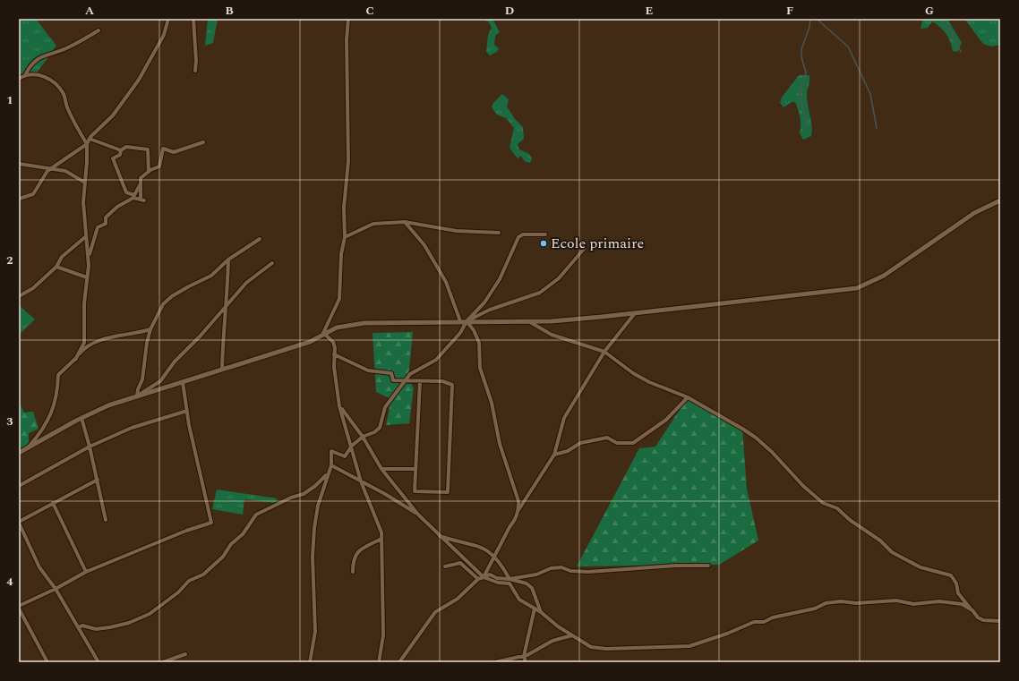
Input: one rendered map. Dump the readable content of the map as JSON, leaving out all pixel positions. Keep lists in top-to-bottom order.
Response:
{
  "places": ["Ecole primaire"],
  "grid": {
    "columns": [
      "A",
      "B",
      "C",
      "D",
      "E",
      "F",
      "G"
    ],
    "rows": [
      "1",
      "2",
      "3",
      "4"
    ]
  }
}
